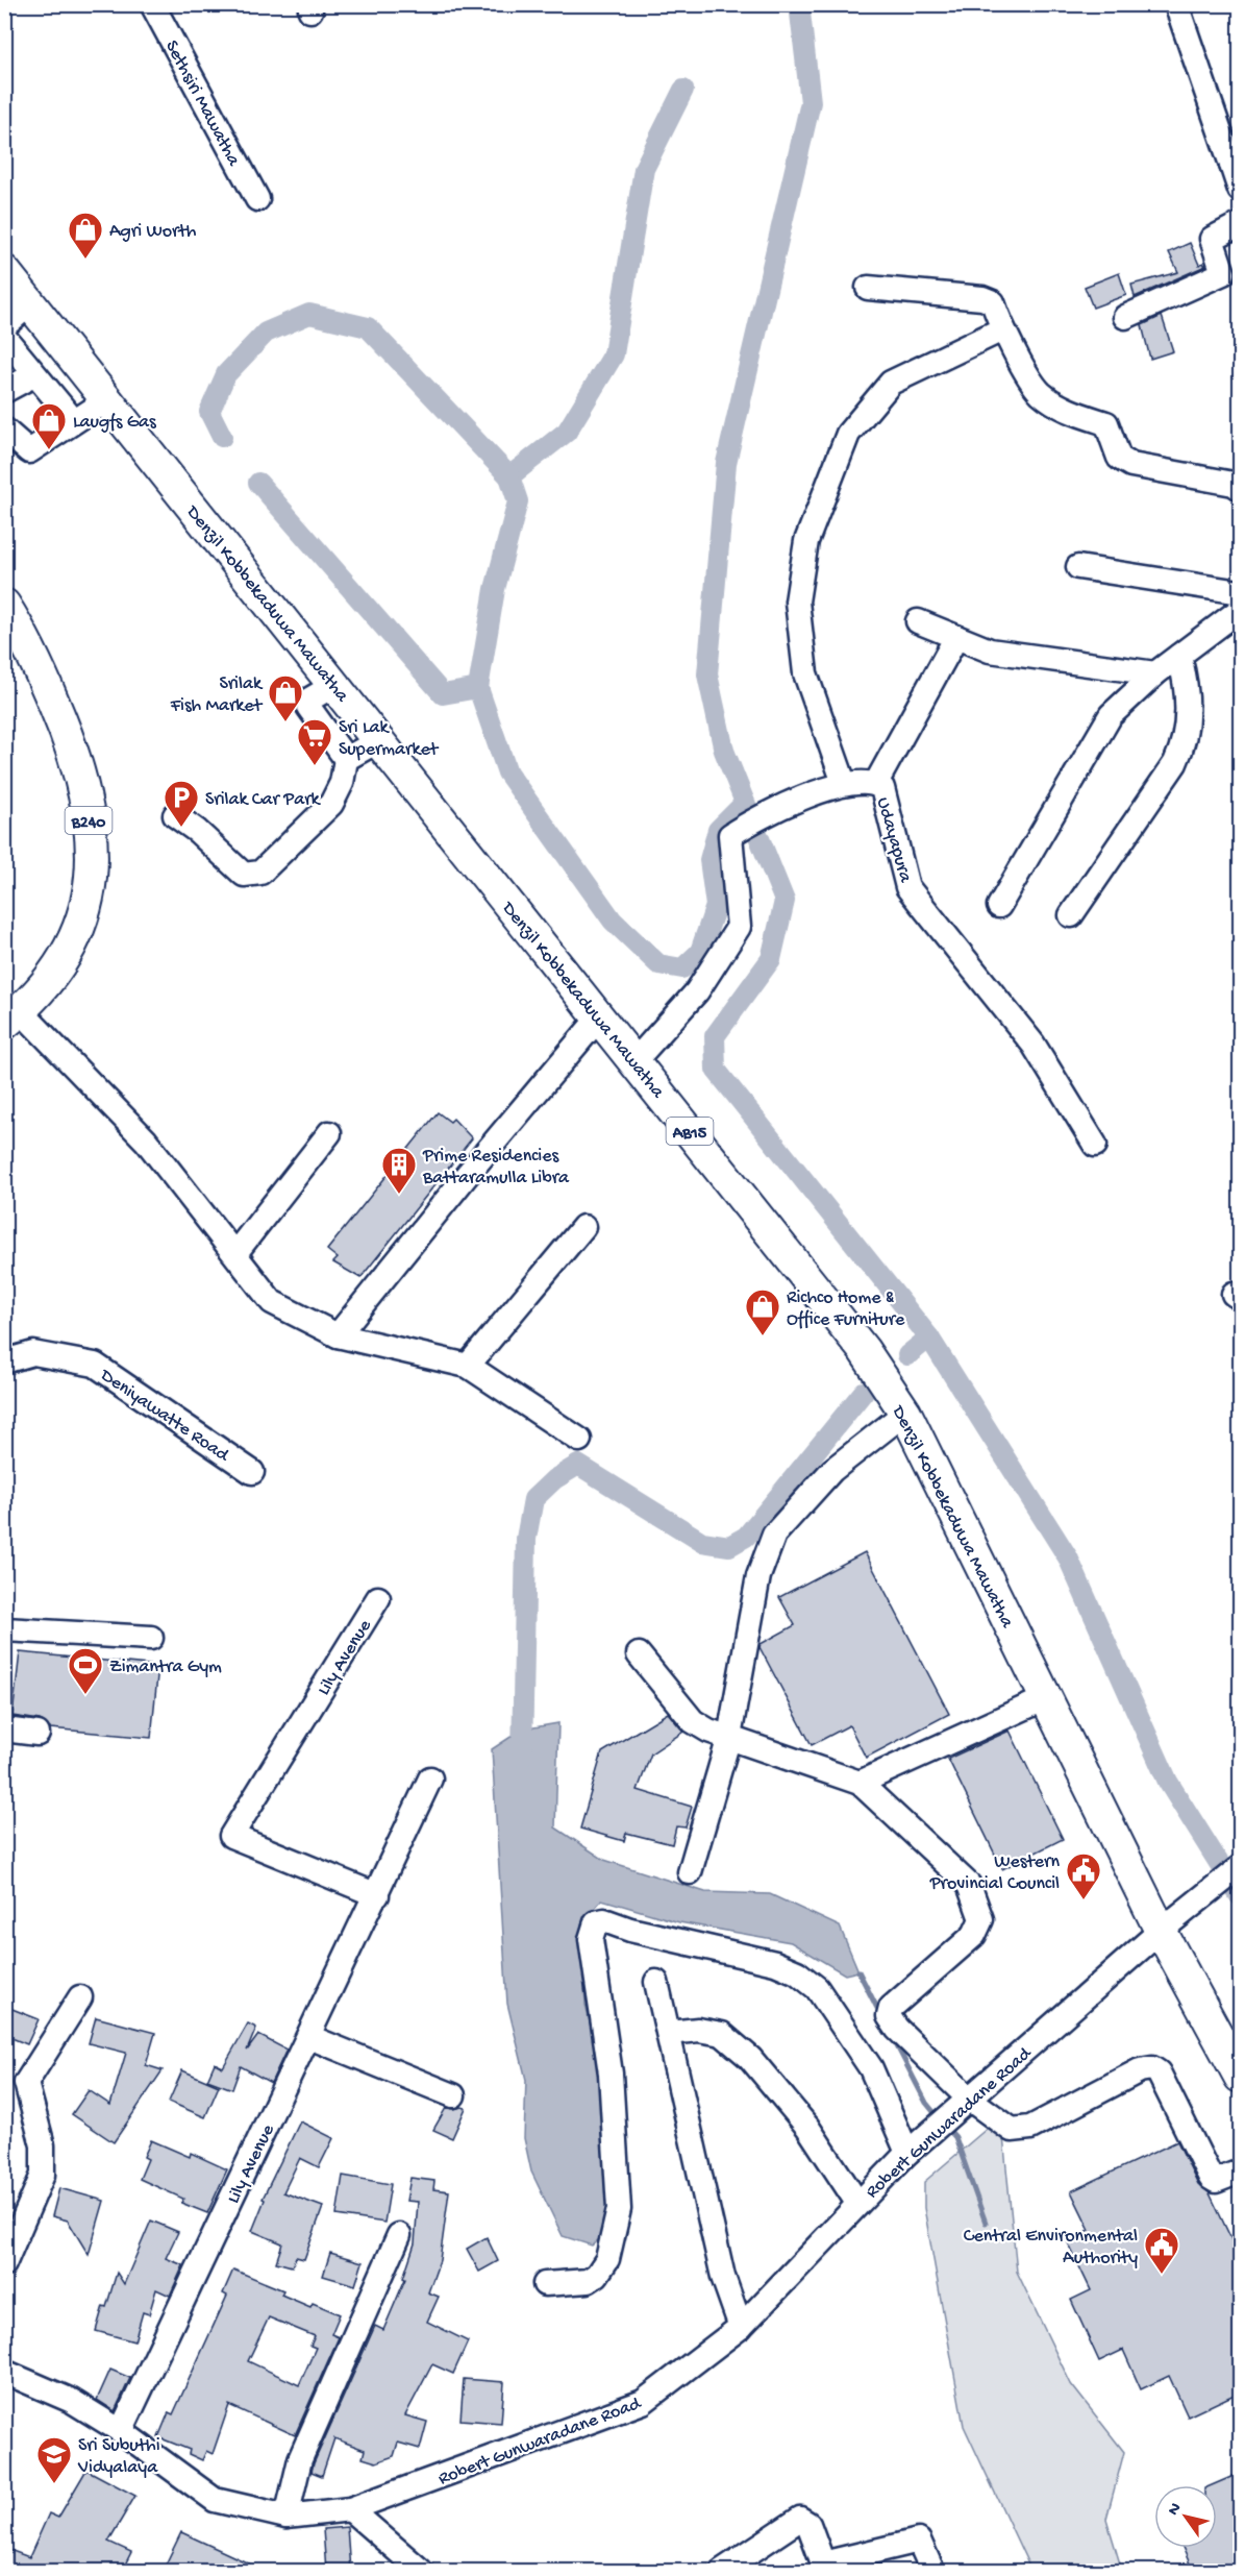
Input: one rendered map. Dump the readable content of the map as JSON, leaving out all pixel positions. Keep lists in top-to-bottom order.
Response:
{
  "streets": {
    "main road": ["Denzil Kobbekaduwa Mawatha", "B240", "AB15"],
    "street": [
      "Sethsiri Mawatha",
      "Udayapura",
      "Deniyawatte Road",
      "Lily Avenue",
      "Robert Gunwaradane Road"
    ]
  },
  "crossings": [
    ["Denzil Kobbekaduwa Mawatha", "Udayapura"],
    ["Denzil Kobbekaduwa Mawatha", "Robert Gunwaradane Road"],
    ["Lily Avenue", "Robert Gunwaradane Road"]
  ],
  "places": {
    "shop": [
      "Agri Worth",
      "Laugfs Gas",
      "Srilak Fish Market",
      "Richco Home & Office Furniture"
    ],
    "supermarket": ["Sri Lak Supermarket"],
    "parking": ["Srilak Car Park"],
    "building": ["Prime Residencies Battaramulla Libra"],
    "sports": ["Zimantra Gym"],
    "public building": ["Western Provincial Council", "Central Environmental Authority"],
    "school or university": ["Sri Subuthi Vidyalaya"]
  },
  "north": "top left"
}
